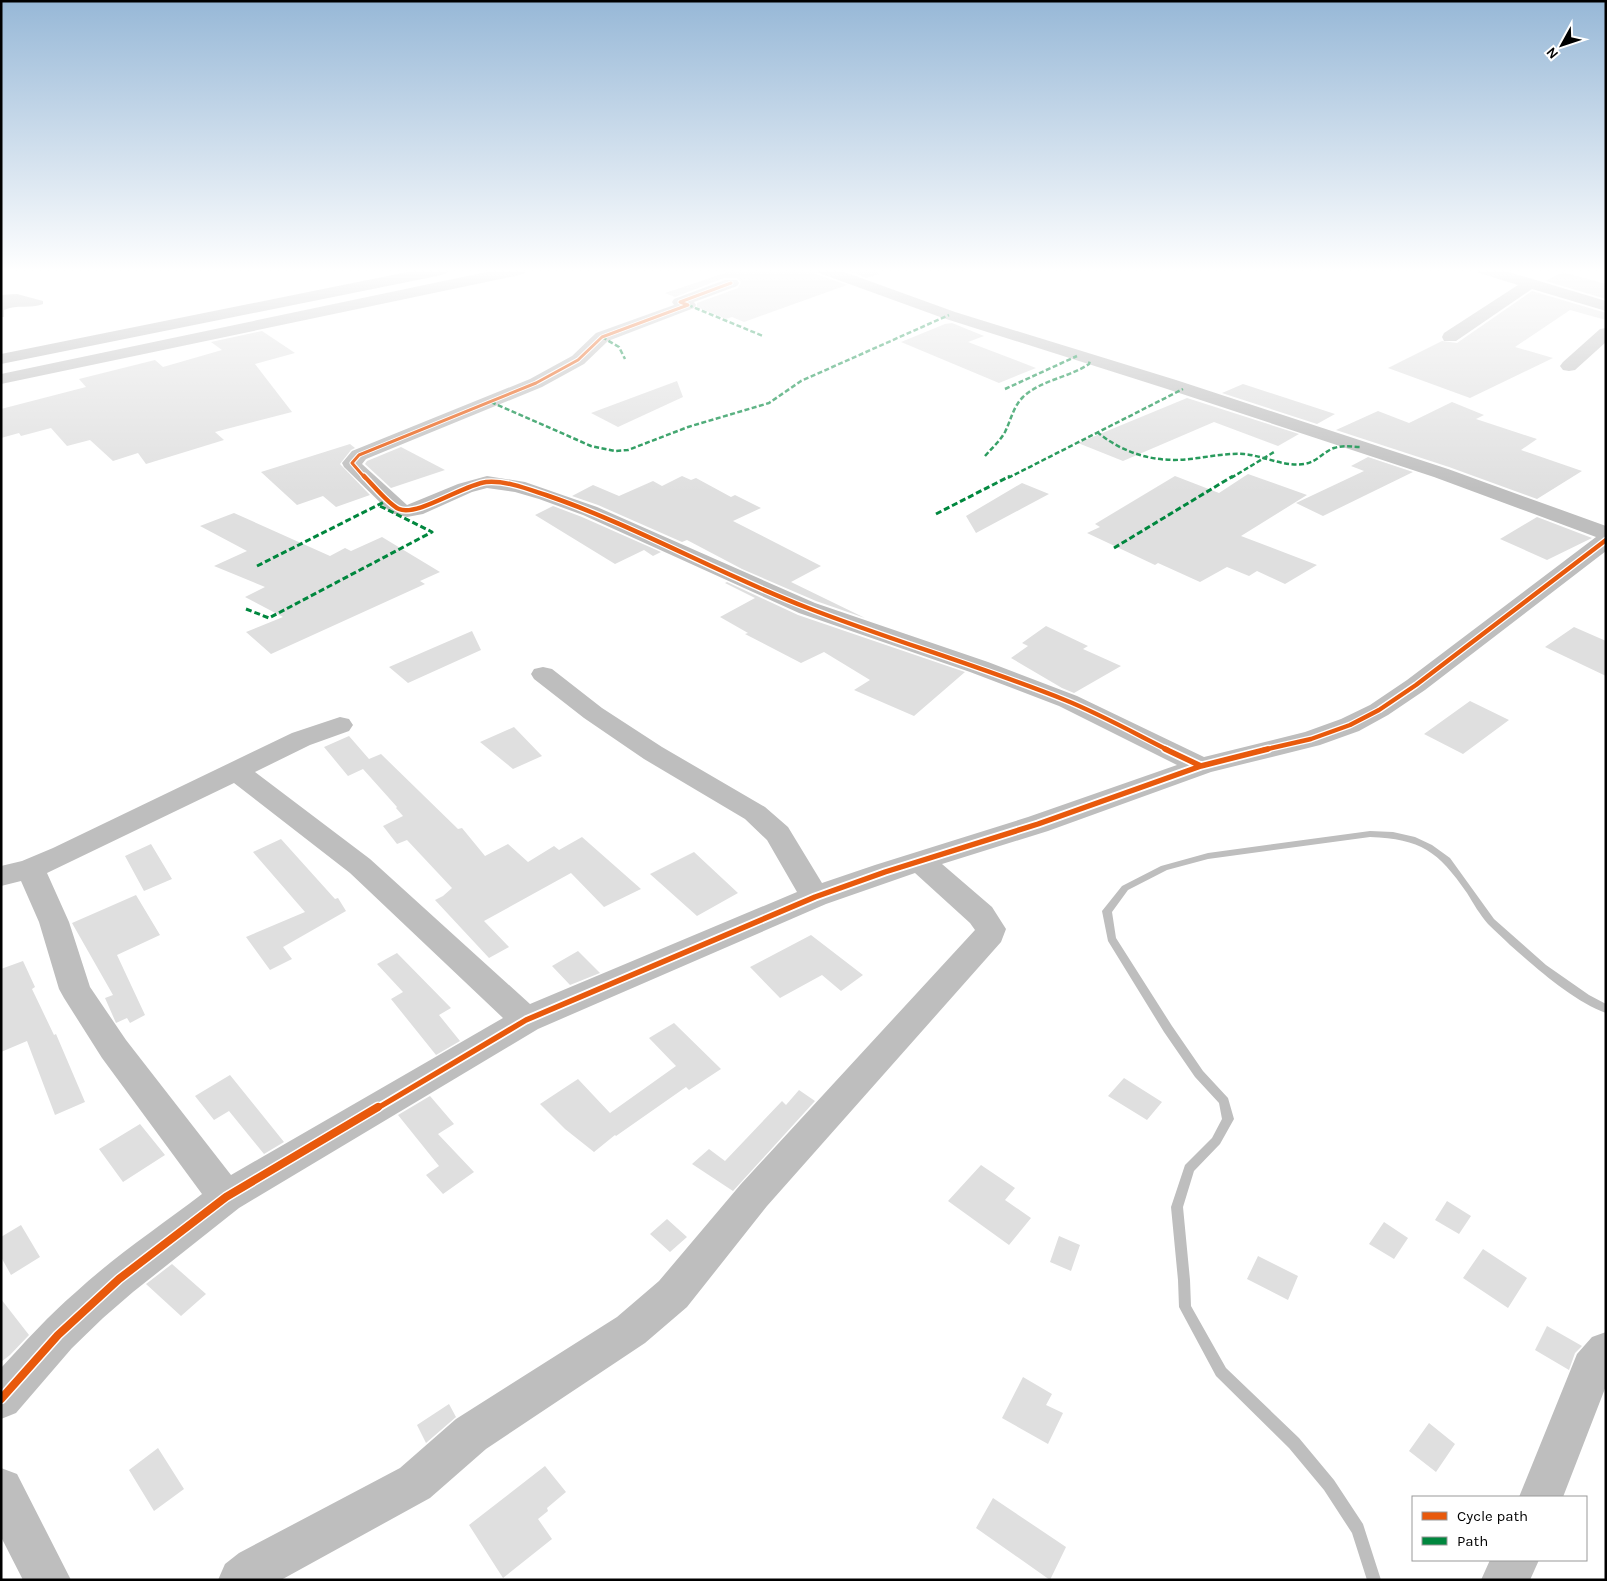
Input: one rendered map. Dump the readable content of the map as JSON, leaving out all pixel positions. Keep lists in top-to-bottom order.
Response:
{
  "legend": ["Cycle path", "Path"],
  "north": "bottom left"
}
